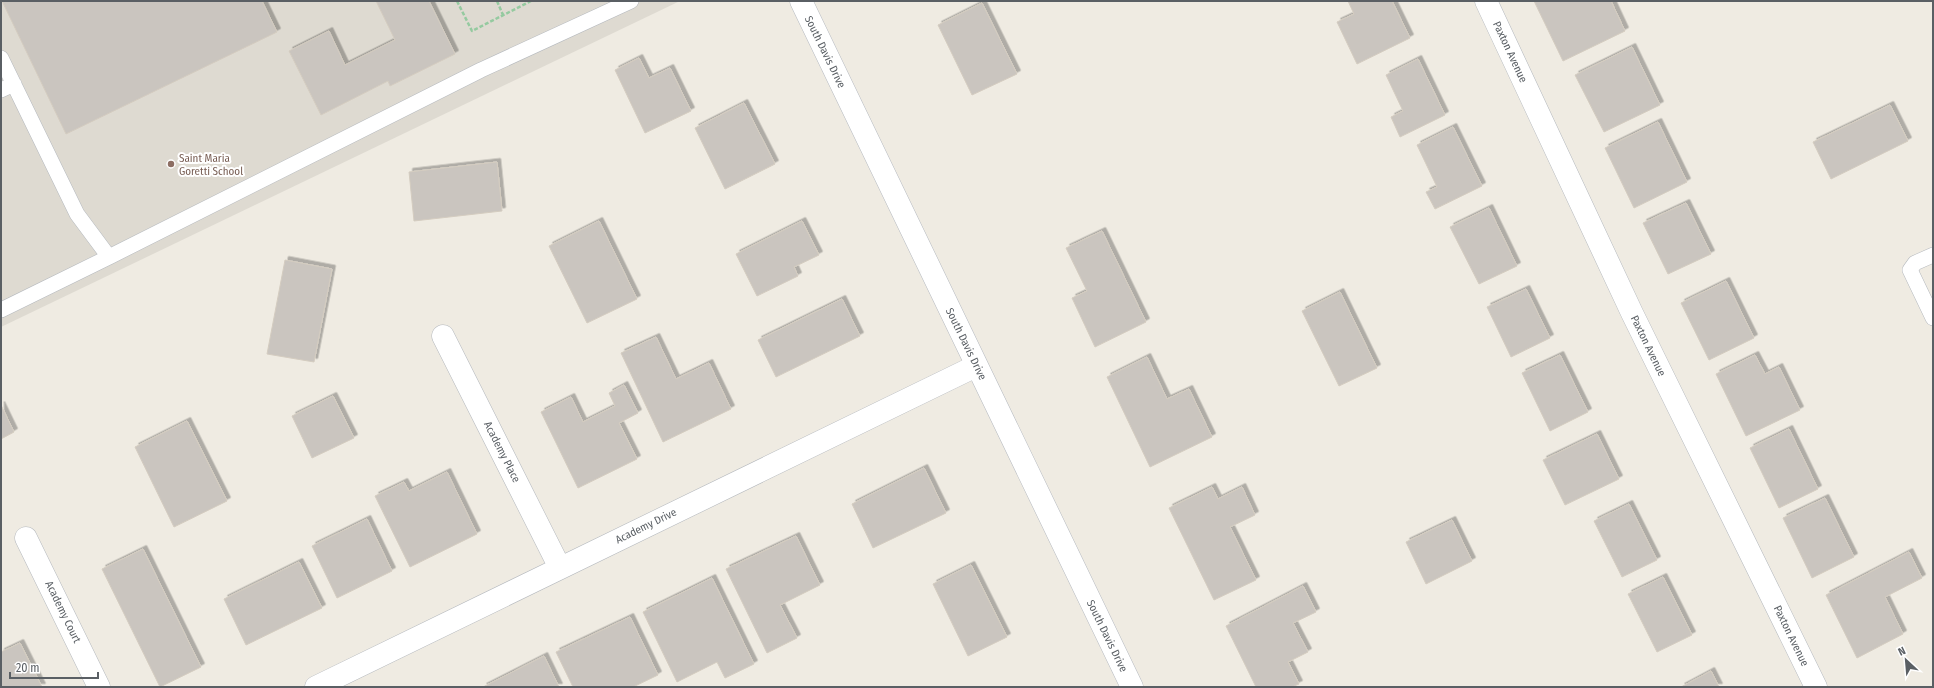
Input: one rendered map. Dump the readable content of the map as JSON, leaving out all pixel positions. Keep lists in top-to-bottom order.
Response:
{
  "streets": {
    "street": [
      "South Davis Drive",
      "Paxton Avenue",
      "Academy Place",
      "Academy Drive",
      "Academy Court"
    ]
  },
  "crossings": [
    ["South Davis Drive", "Academy Drive"],
    ["Academy Place", "Academy Drive"]
  ],
  "places": ["Saint Maria Goretti School"],
  "scale_bar": "20 m",
  "north": "top left"
}
